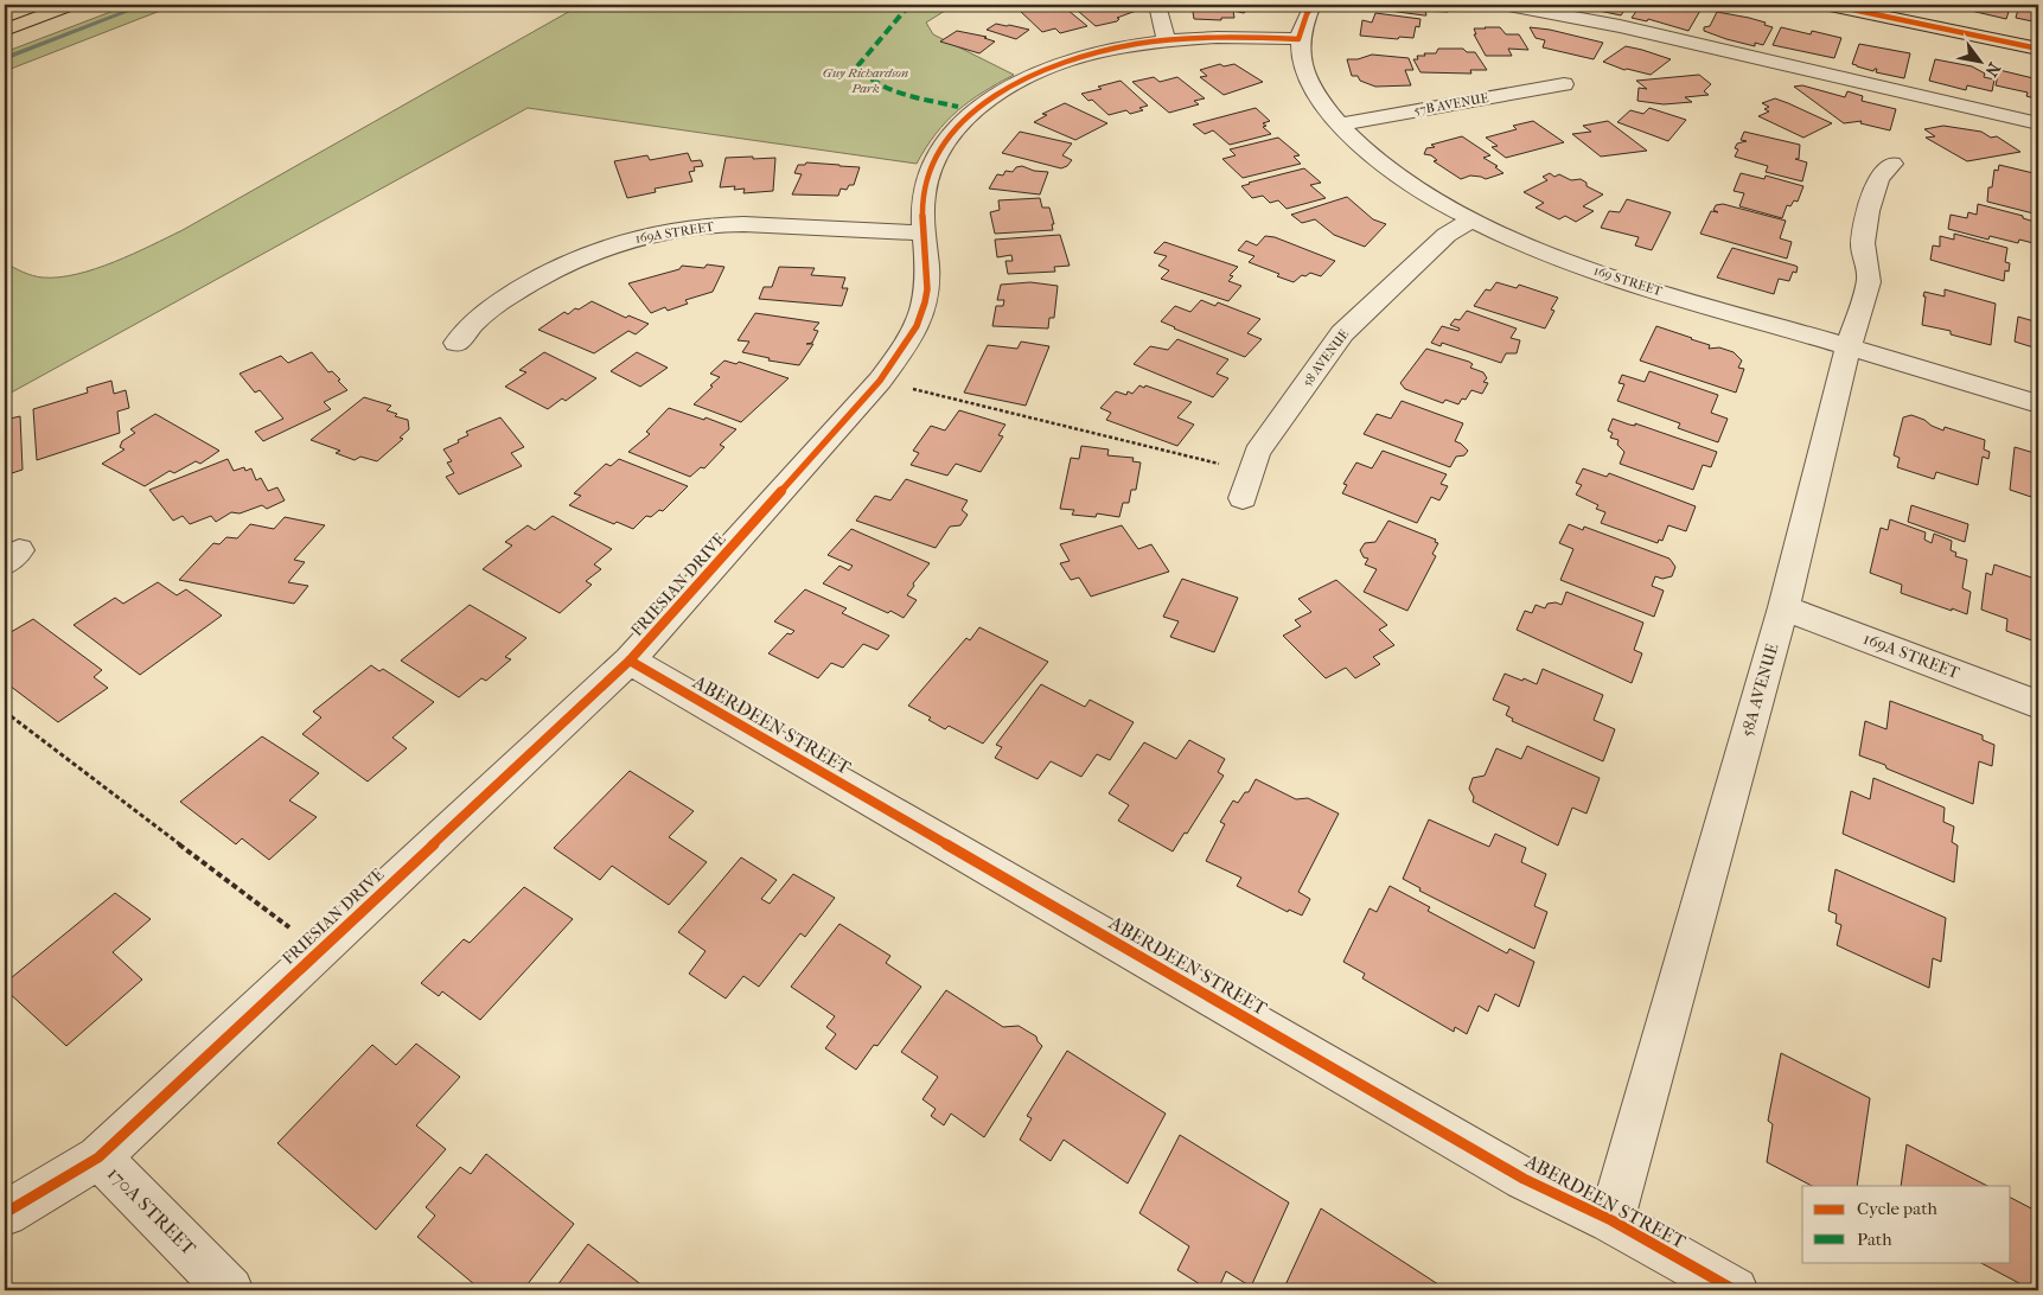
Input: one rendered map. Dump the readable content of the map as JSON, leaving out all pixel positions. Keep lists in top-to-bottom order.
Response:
{
  "streets": {
    "street": [
      "57B AVENUE",
      "169A STREET",
      "169 STREET",
      "58 AVENUE",
      "FRIESIAN DRIVE",
      "58A AVENUE",
      "ABERDEEN STREET",
      "170A STREET"
    ]
  },
  "crossings": [
    ["57B AVENUE", "169 STREET"],
    ["169A STREET", "FRIESIAN DRIVE"],
    ["169A STREET", "58A AVENUE"],
    ["169 STREET", "58 AVENUE"],
    ["169 STREET", "FRIESIAN DRIVE"],
    ["169 STREET", "58A AVENUE"],
    ["FRIESIAN DRIVE", "ABERDEEN STREET"],
    ["FRIESIAN DRIVE", "170A STREET"],
    ["58A AVENUE", "ABERDEEN STREET"]
  ],
  "parks": ["Guy Richardson Park"],
  "legend": ["Cycle path", "Path"],
  "north": "bottom right"
}
